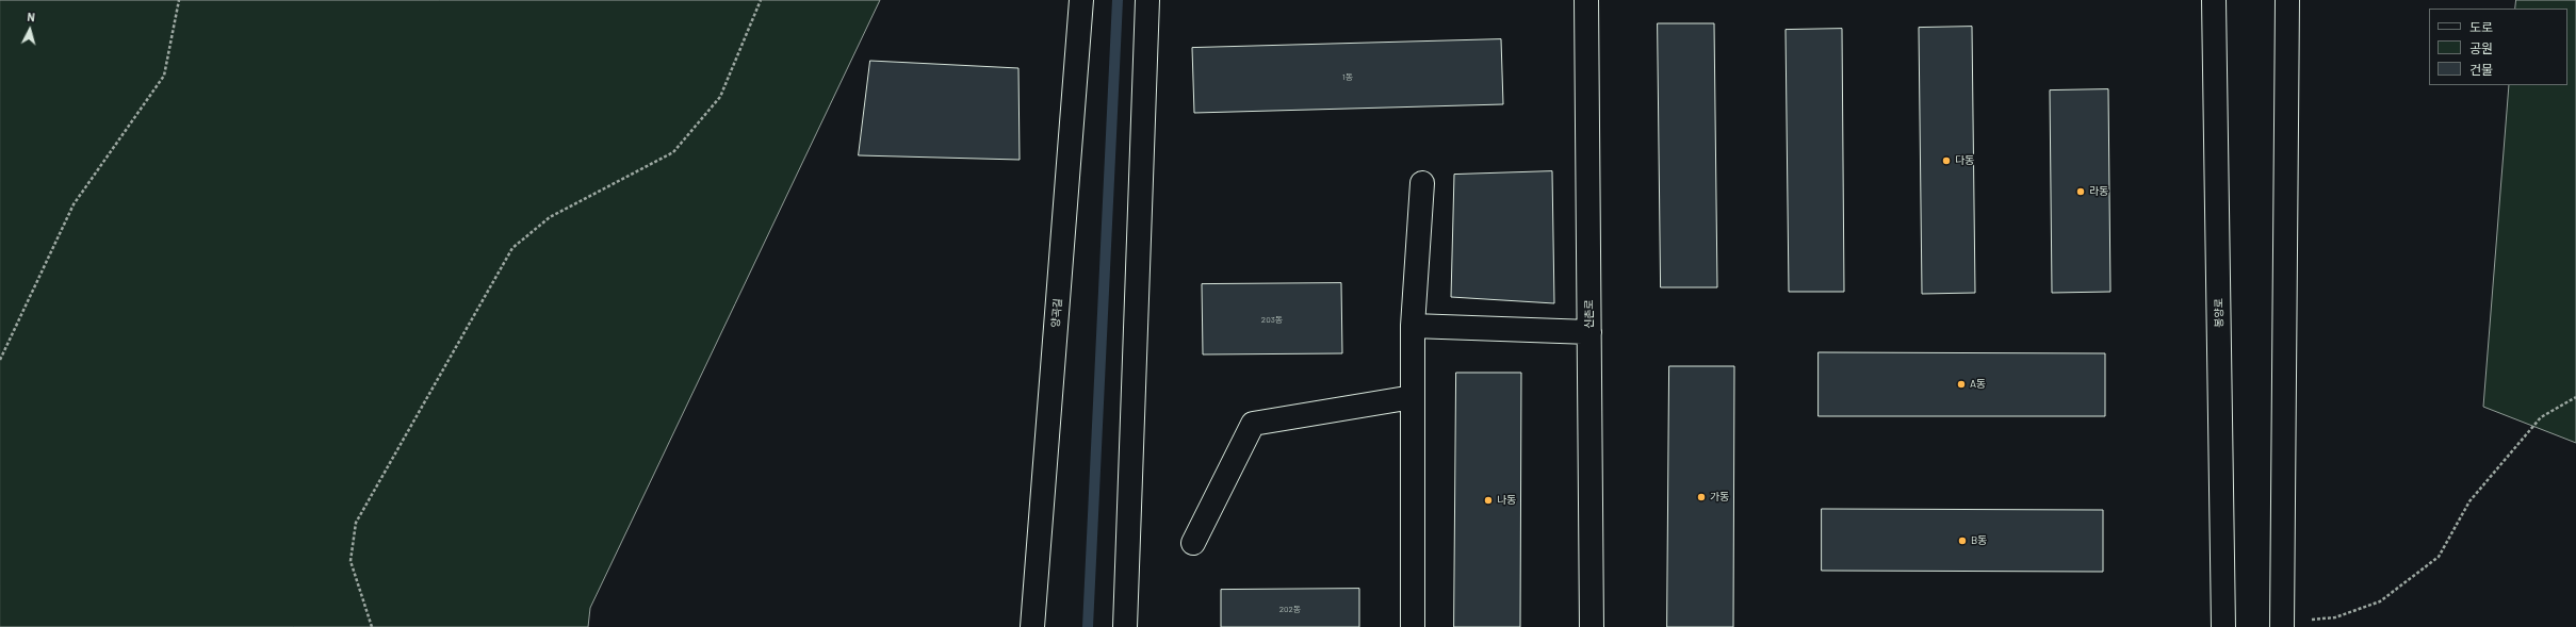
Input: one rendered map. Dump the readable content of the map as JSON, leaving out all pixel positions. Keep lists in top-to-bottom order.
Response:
{
  "streets": {
    "street": ["양곡길", "봉양로", "신촌로"]
  },
  "places": [
    "다동",
    "라동",
    "A동",
    "가동",
    "나동",
    "B동"
  ],
  "house_numbers": ["1동", "203동", "202동"],
  "legend": ["도로", "공원", "건물"],
  "north": "top"
}
